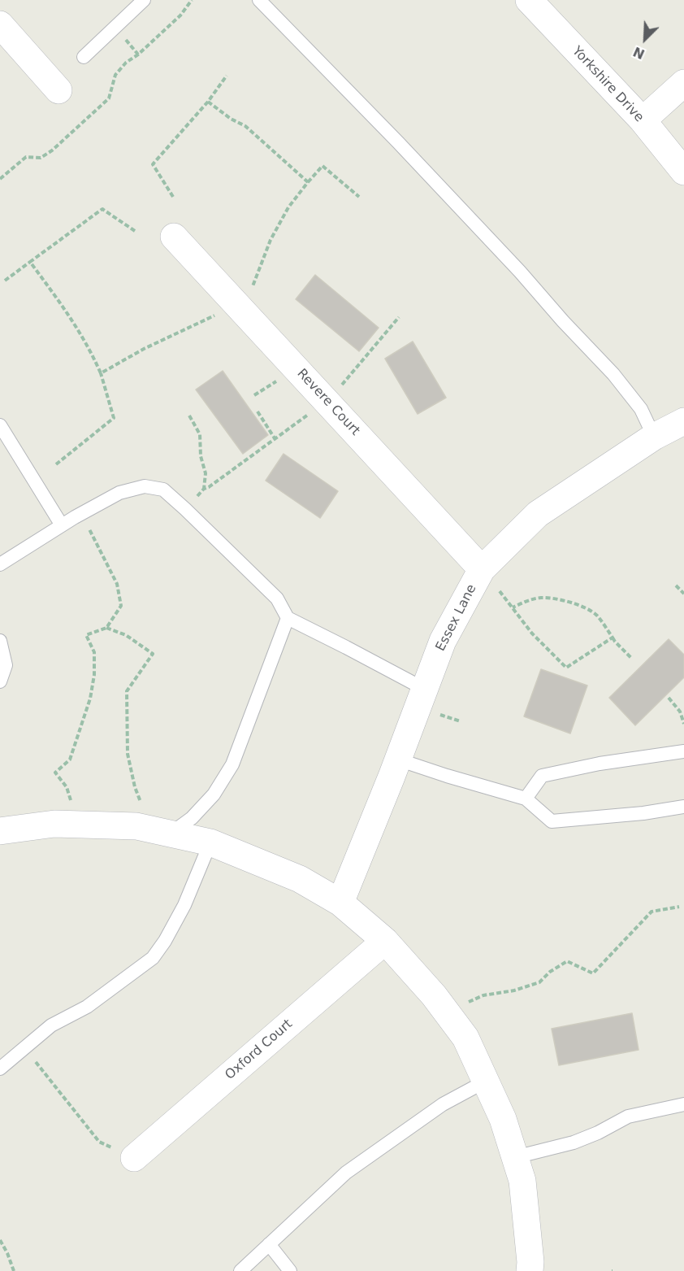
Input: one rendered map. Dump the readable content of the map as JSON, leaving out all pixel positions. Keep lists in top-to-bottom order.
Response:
{
  "streets": {
    "street": [
      "Yorkshire Drive",
      "Revere Court",
      "Essex Lane",
      "Oxford Court"
    ]
  },
  "crossings": [
    ["Revere Court", "Essex Lane"]
  ],
  "north": "bottom left"
}
